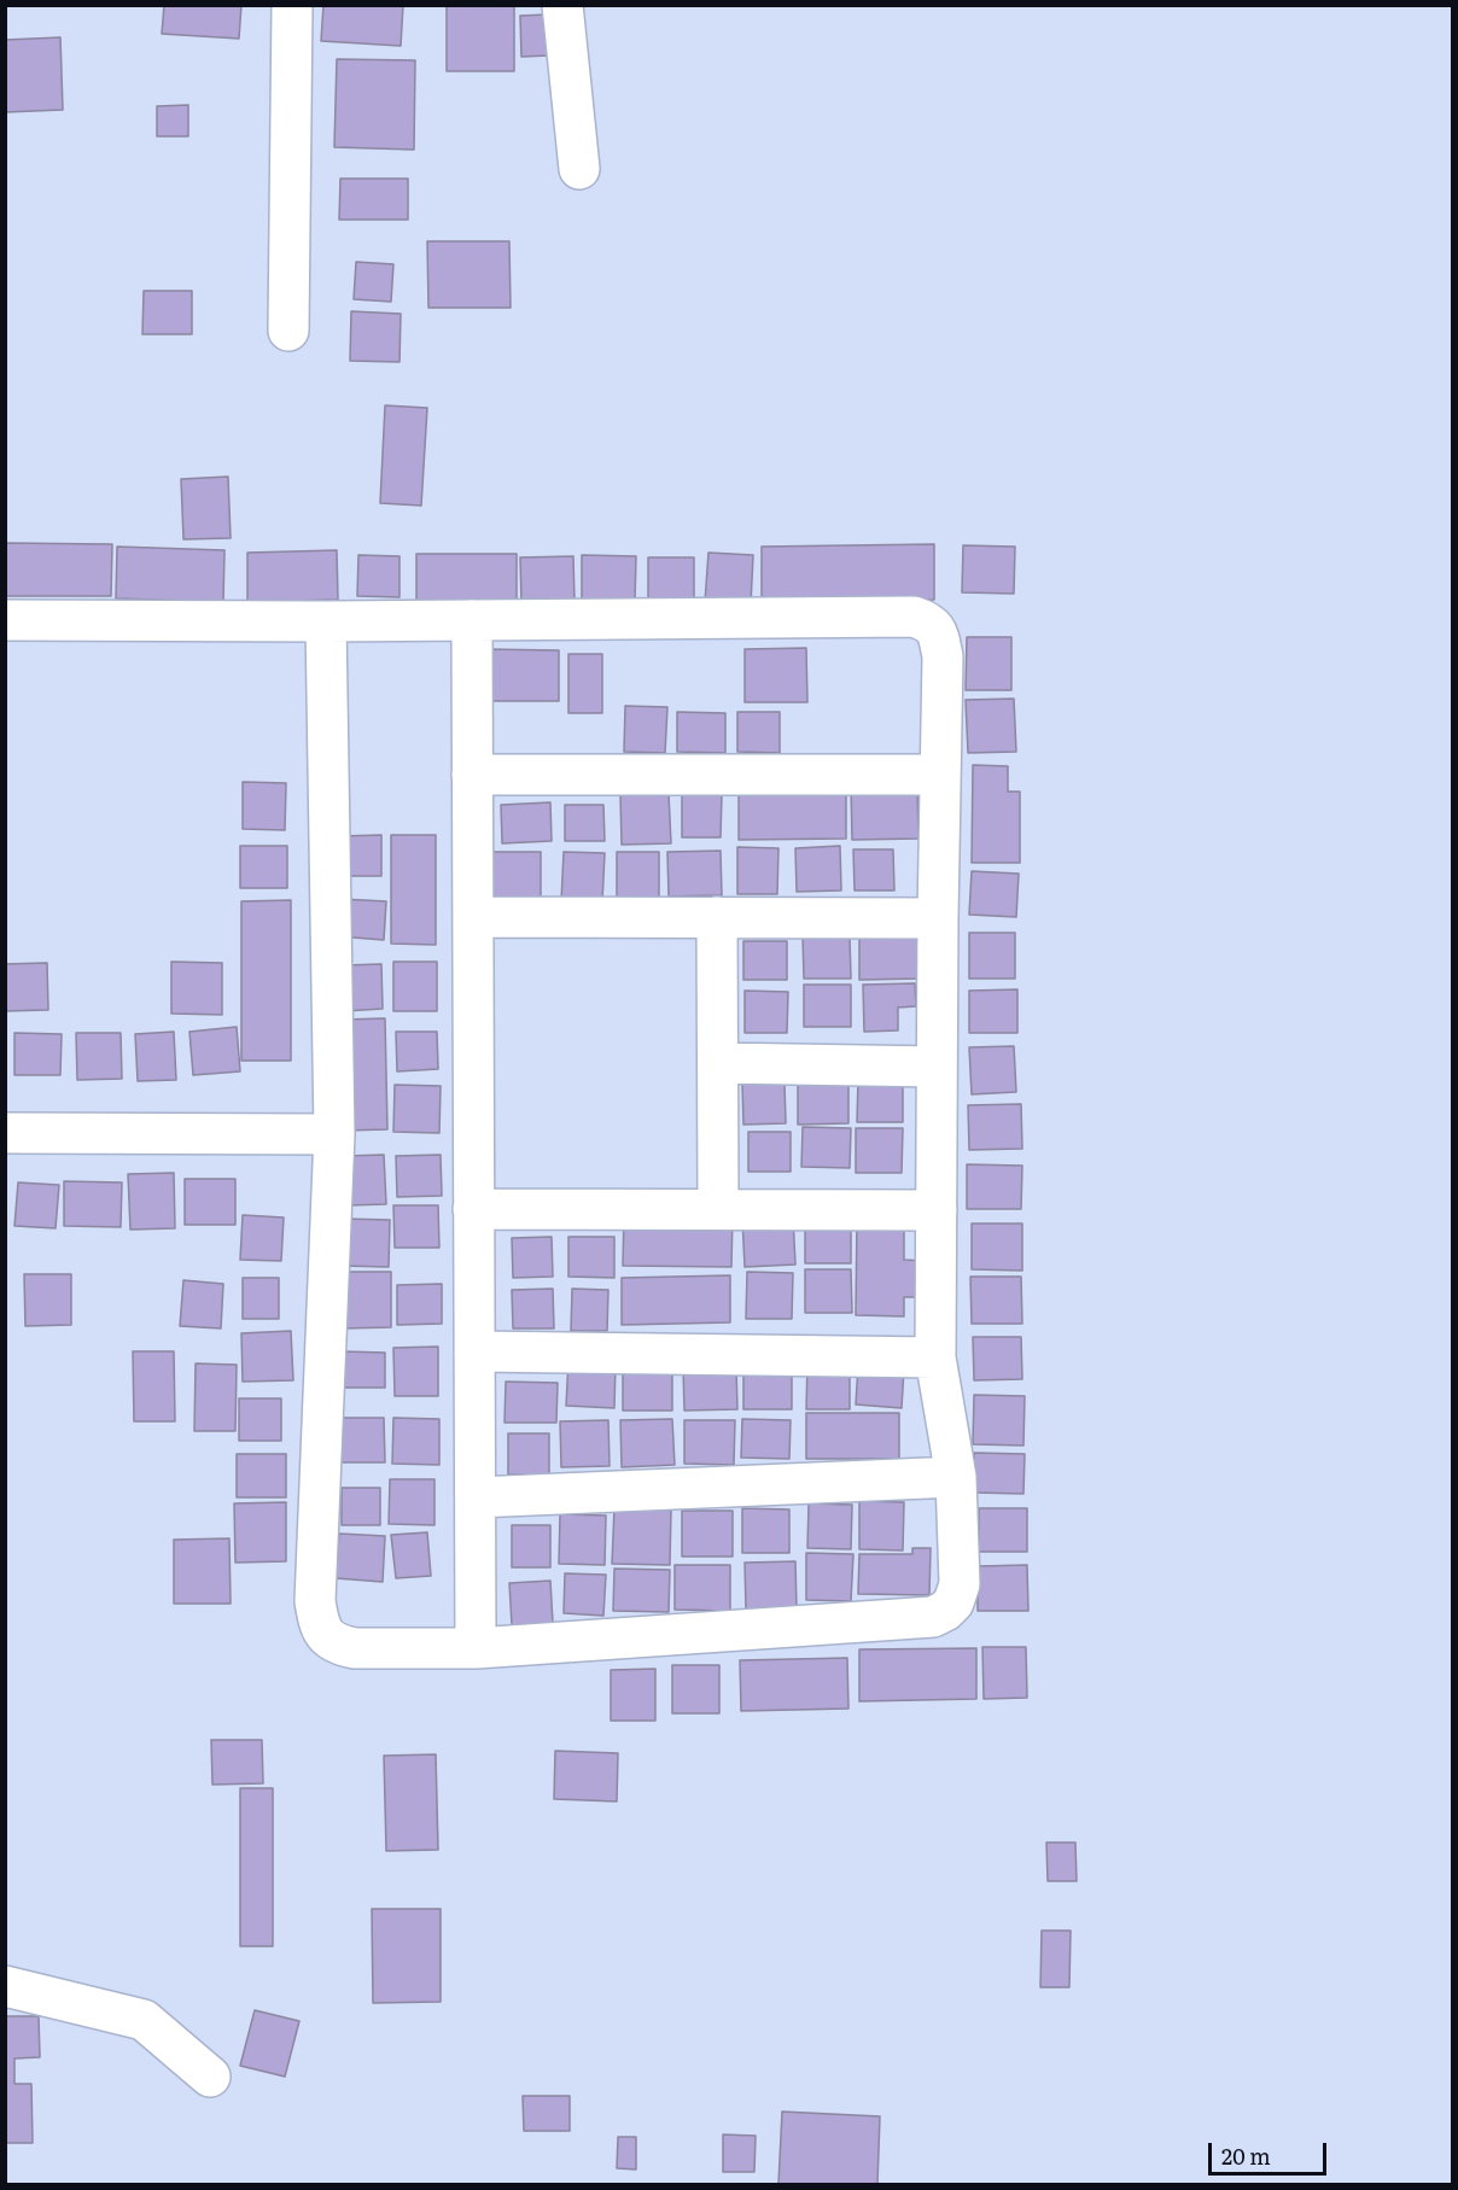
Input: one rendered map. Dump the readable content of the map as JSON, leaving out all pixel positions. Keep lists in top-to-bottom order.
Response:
{
  "scale_bar": "20 m"
}
